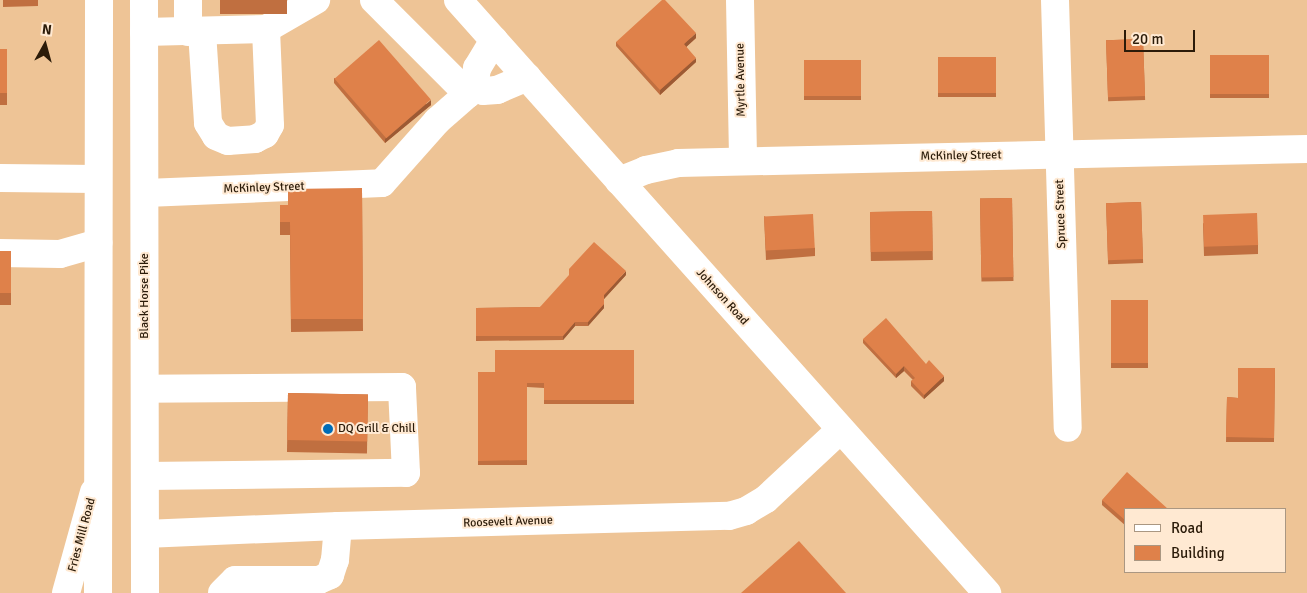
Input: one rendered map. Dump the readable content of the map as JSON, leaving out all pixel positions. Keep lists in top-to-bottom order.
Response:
{
  "streets": {
    "main road": [
      "Myrtle Avenue",
      "McKinley Street",
      "Spruce Street",
      "Black Horse Pike",
      "Johnson Road",
      "Roosevelt Avenue",
      "Fries Mill Road"
    ]
  },
  "crossings": [
    ["Myrtle Avenue", "McKinley Street"],
    ["McKinley Street", "Spruce Street"],
    ["McKinley Street", "Black Horse Pike"],
    ["McKinley Street", "Johnson Road"],
    ["Black Horse Pike", "Roosevelt Avenue"],
    ["Johnson Road", "Roosevelt Avenue"]
  ],
  "places": ["DQ Grill & Chill"],
  "legend": ["Road", "Building"],
  "scale_bar": "20 m",
  "north": "top"
}
